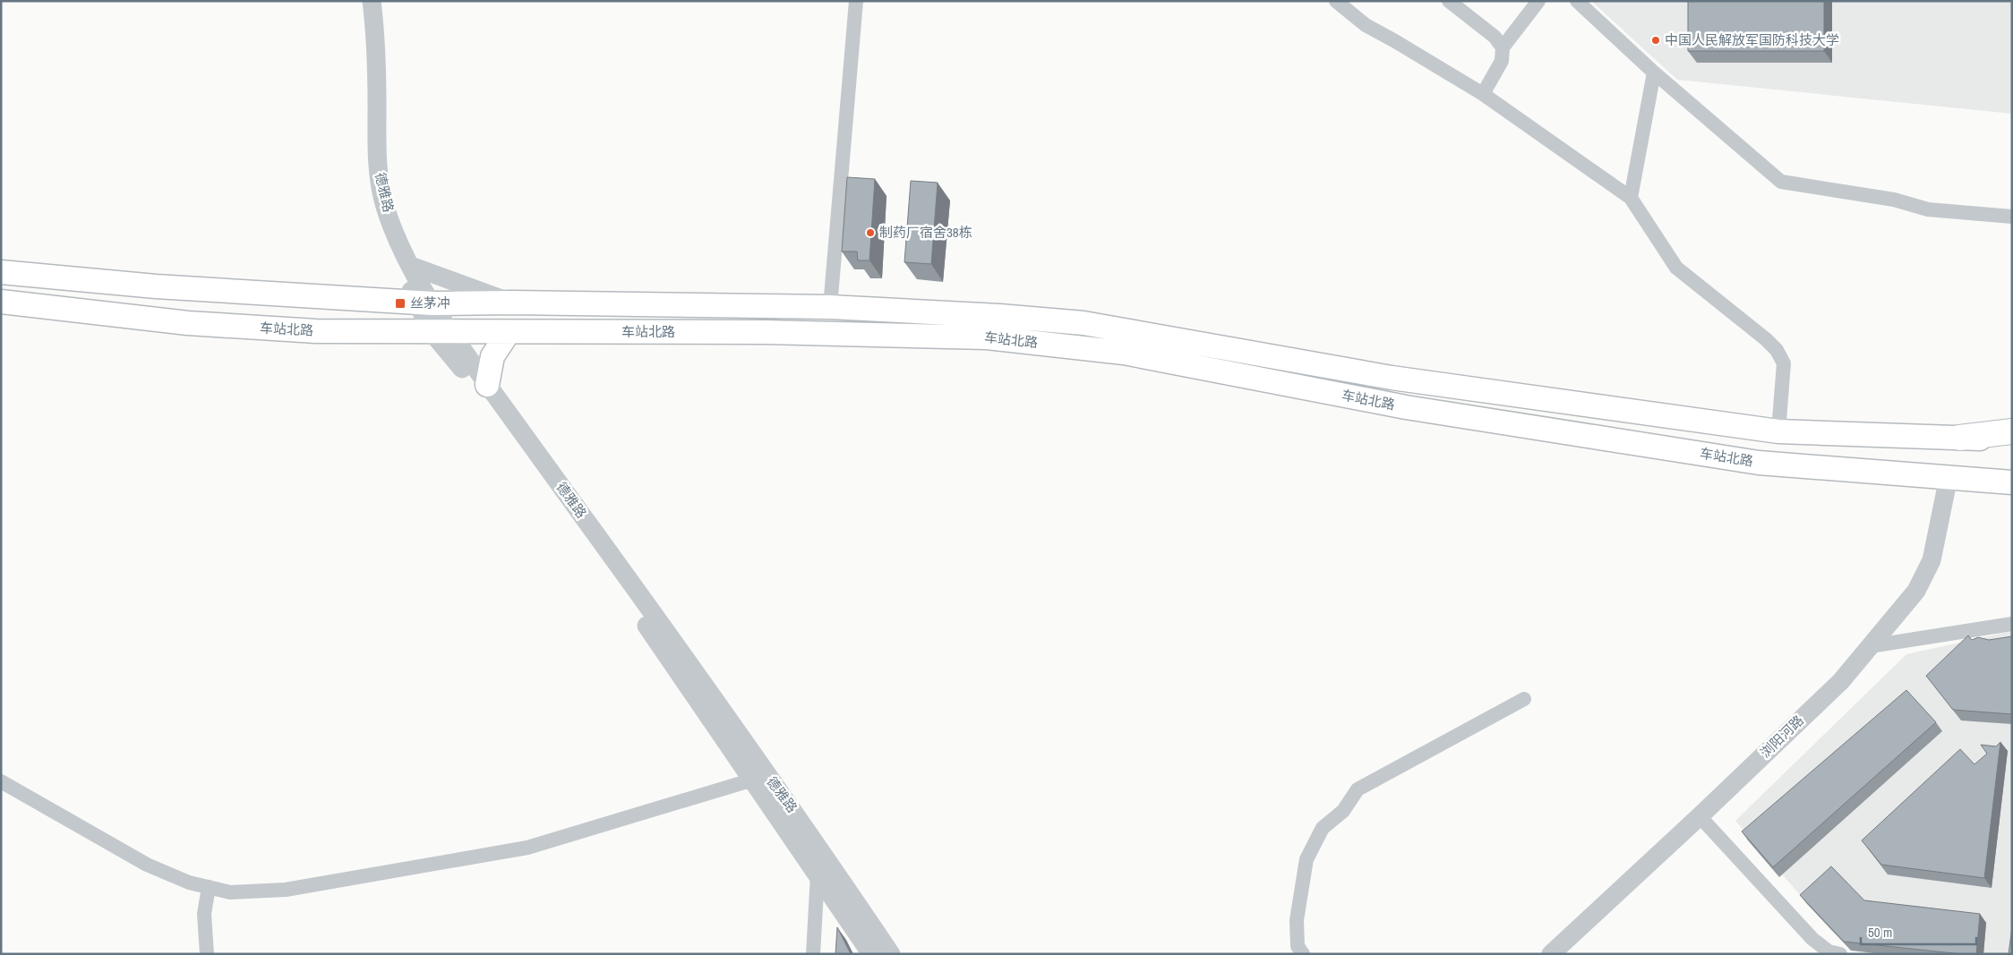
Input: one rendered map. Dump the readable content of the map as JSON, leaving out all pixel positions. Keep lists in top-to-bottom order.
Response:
{
  "streets": {
    "main road": ["车站北路"],
    "street": ["德雅路", "浏阳河路"]
  },
  "crossings": [
    ["德雅路", "车站北路"],
    ["车站北路", "浏阳河路"]
  ],
  "places": {
    "other": ["中国人民解放军国防科技大学", "制药厂宿舍38栋"],
    "transit": ["丝茅冲"]
  },
  "scale_bar": "50 m"
}
